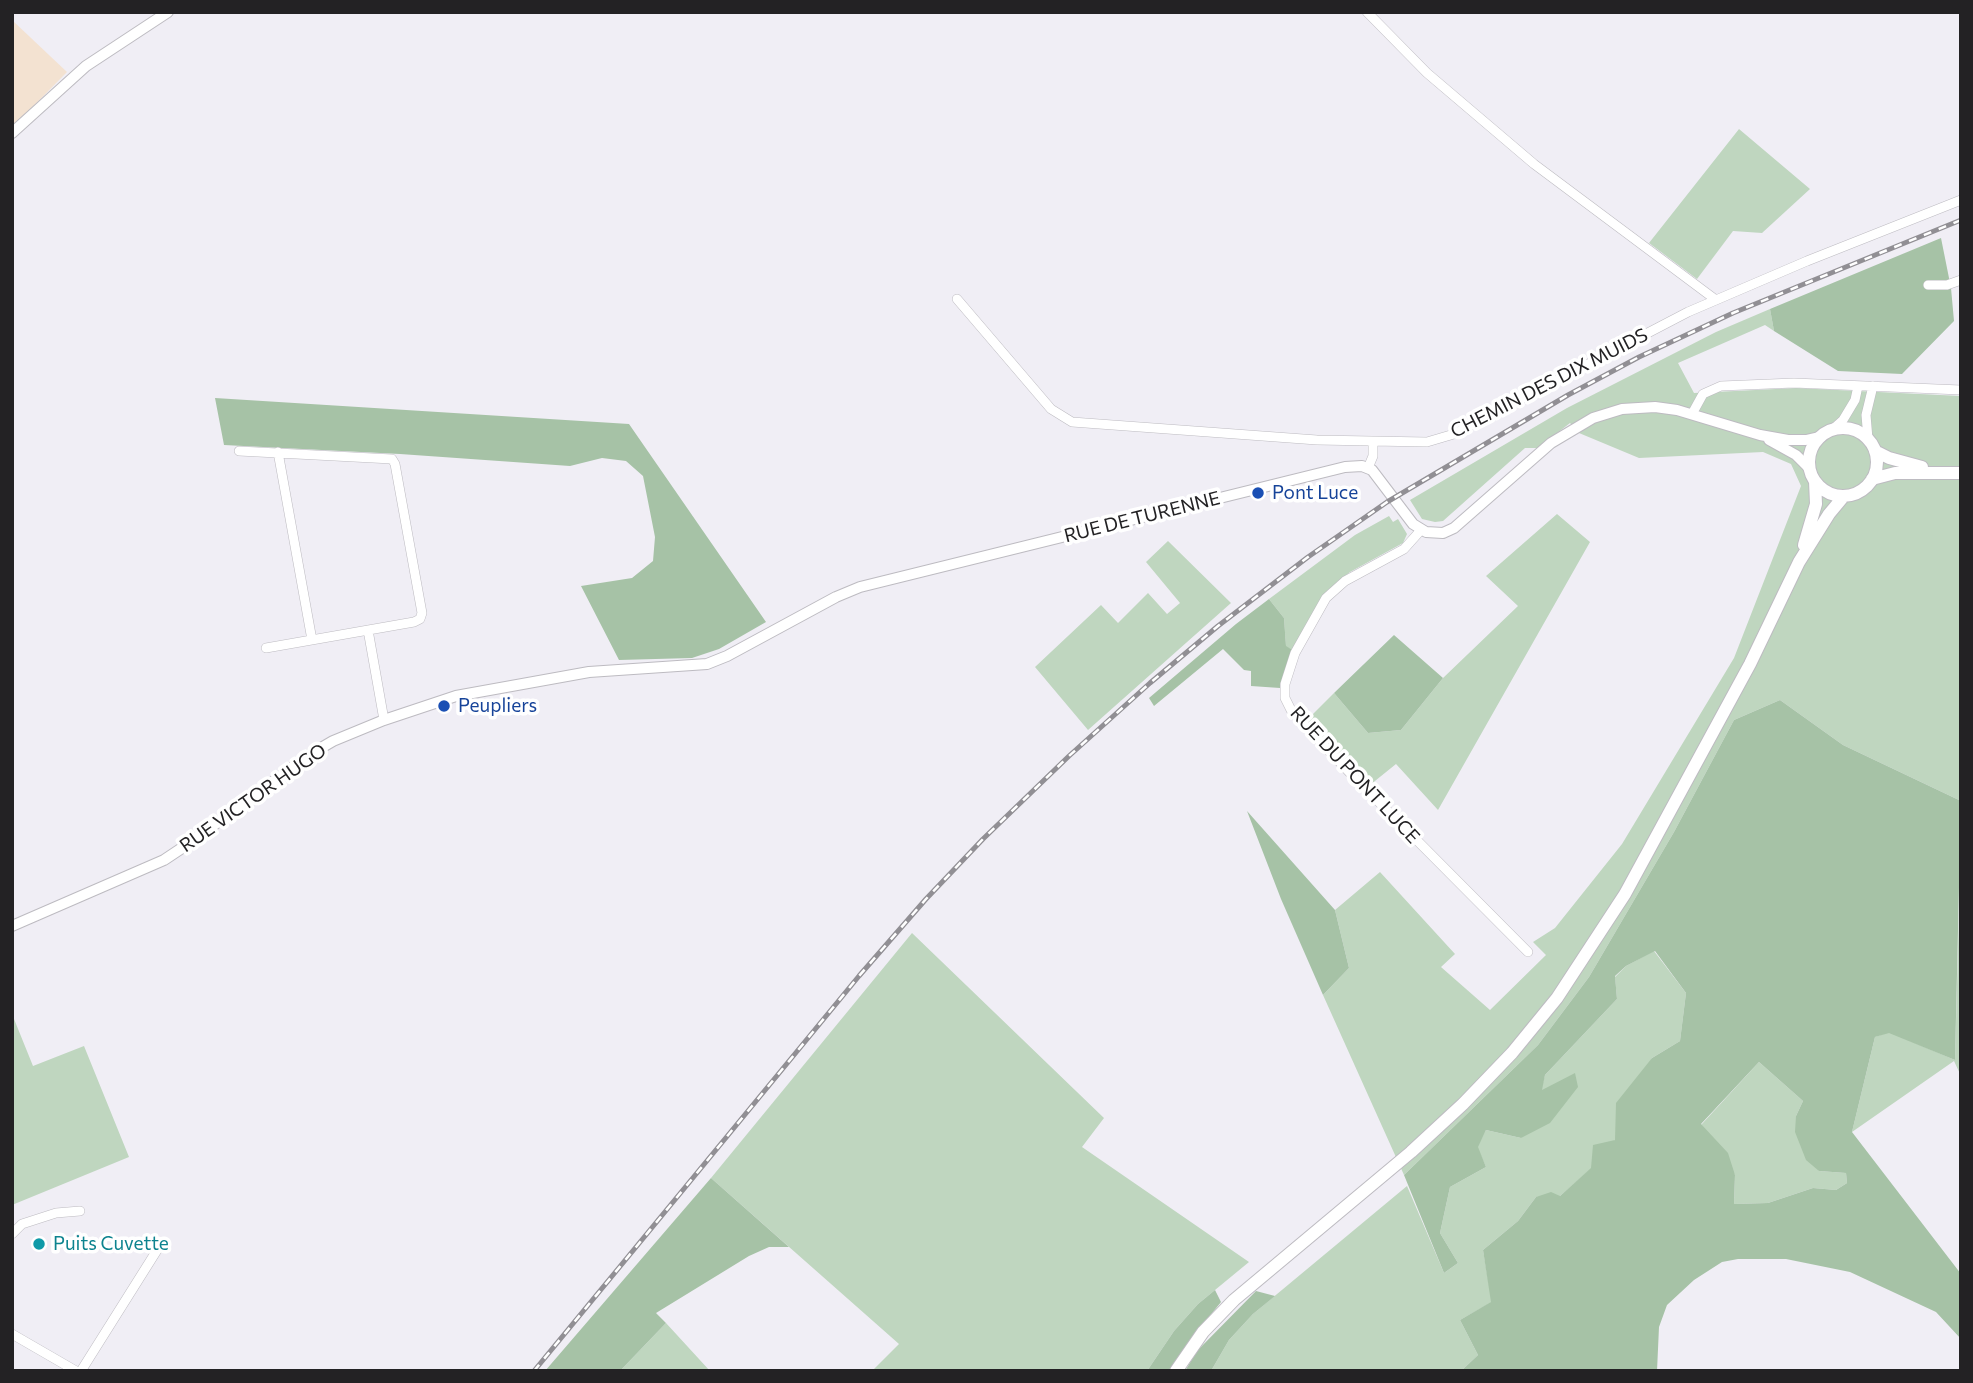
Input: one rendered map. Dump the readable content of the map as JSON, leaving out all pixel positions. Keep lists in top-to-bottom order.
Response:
{
  "streets": {
    "street": [
      "CHEMIN DES DIX MUIDS",
      "RUE DE TURENNE",
      "RUE DU PONT LUCE",
      "RUE VICTOR HUGO"
    ]
  },
  "crossings": [
    ["RUE DE TURENNE", "RUE VICTOR HUGO"]
  ],
  "places": ["Pont Luce", "Peupliers", "Puits Cuvette"]
}
